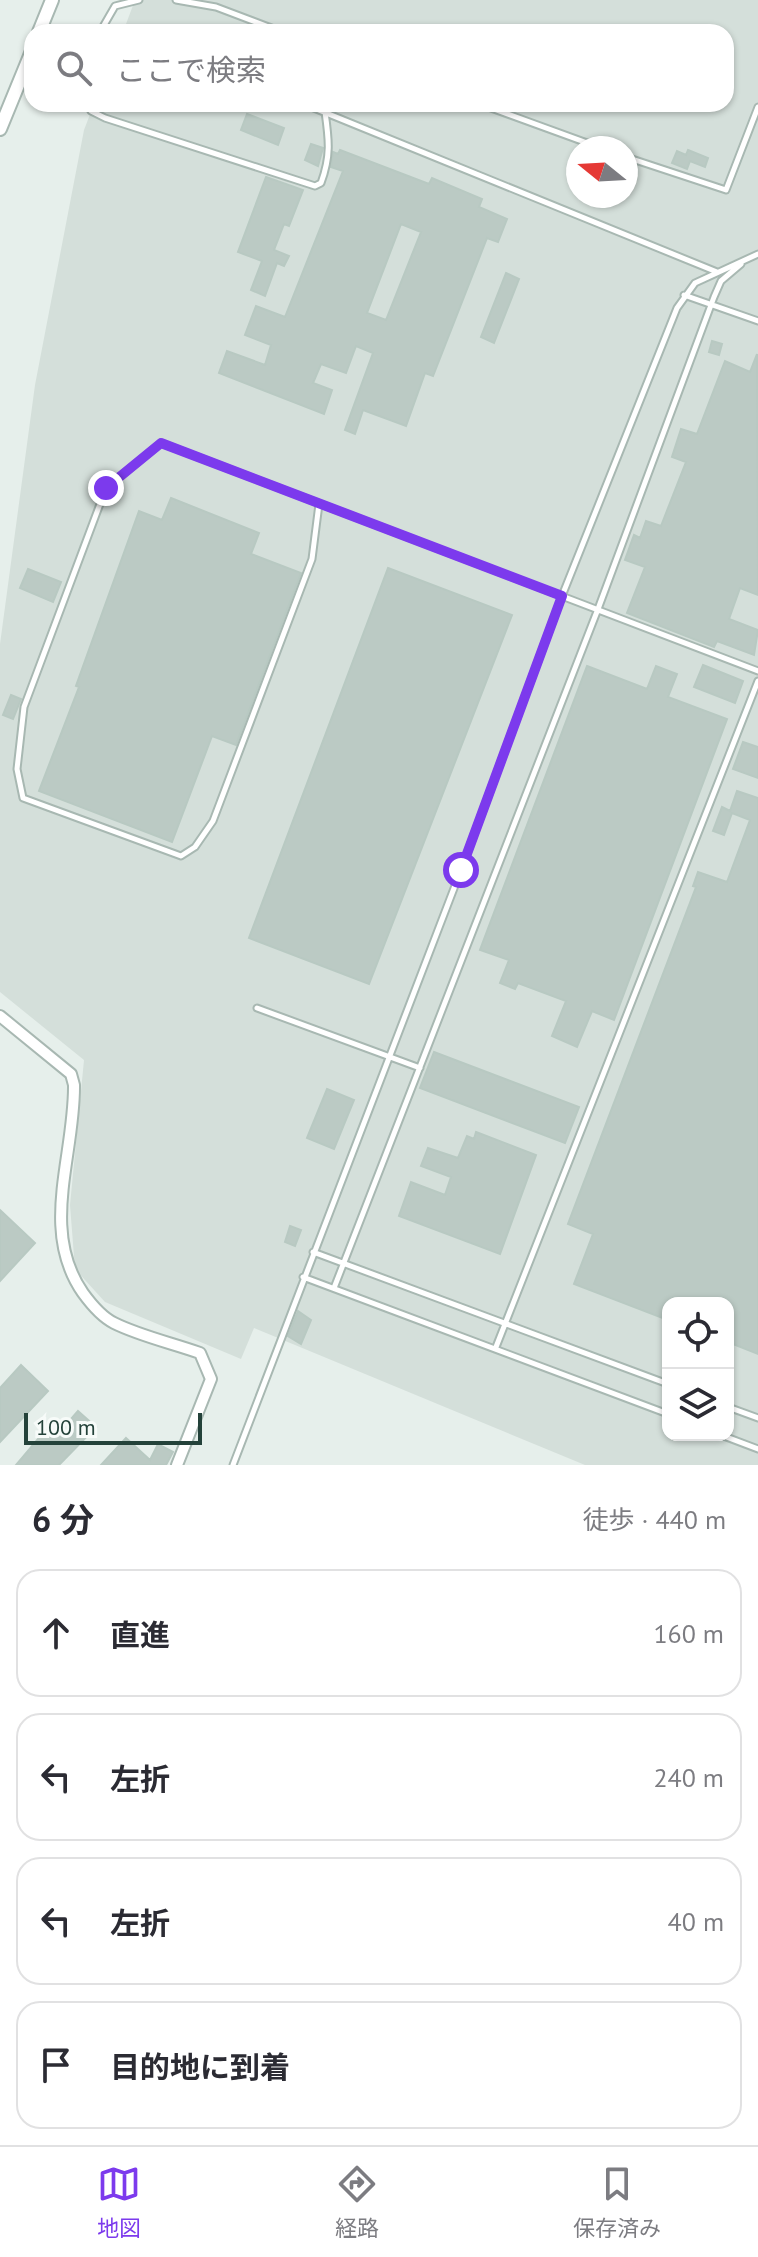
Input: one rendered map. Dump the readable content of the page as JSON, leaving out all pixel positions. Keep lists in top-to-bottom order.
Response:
{
  "scale_bar": "100 m",
  "north": "left",
  "page": {
    "search": "ここで検索",
    "scale": "100 m",
    "heading": ["6 分", "徒歩 · 440 m"],
    "list": [
      ["直進", "160 m"],
      ["左折", "240 m"],
      ["左折", "40 m"],
      "目的地に到着"
    ],
    "nav": ["地図", "経路", "保存済み"]
  }
}
